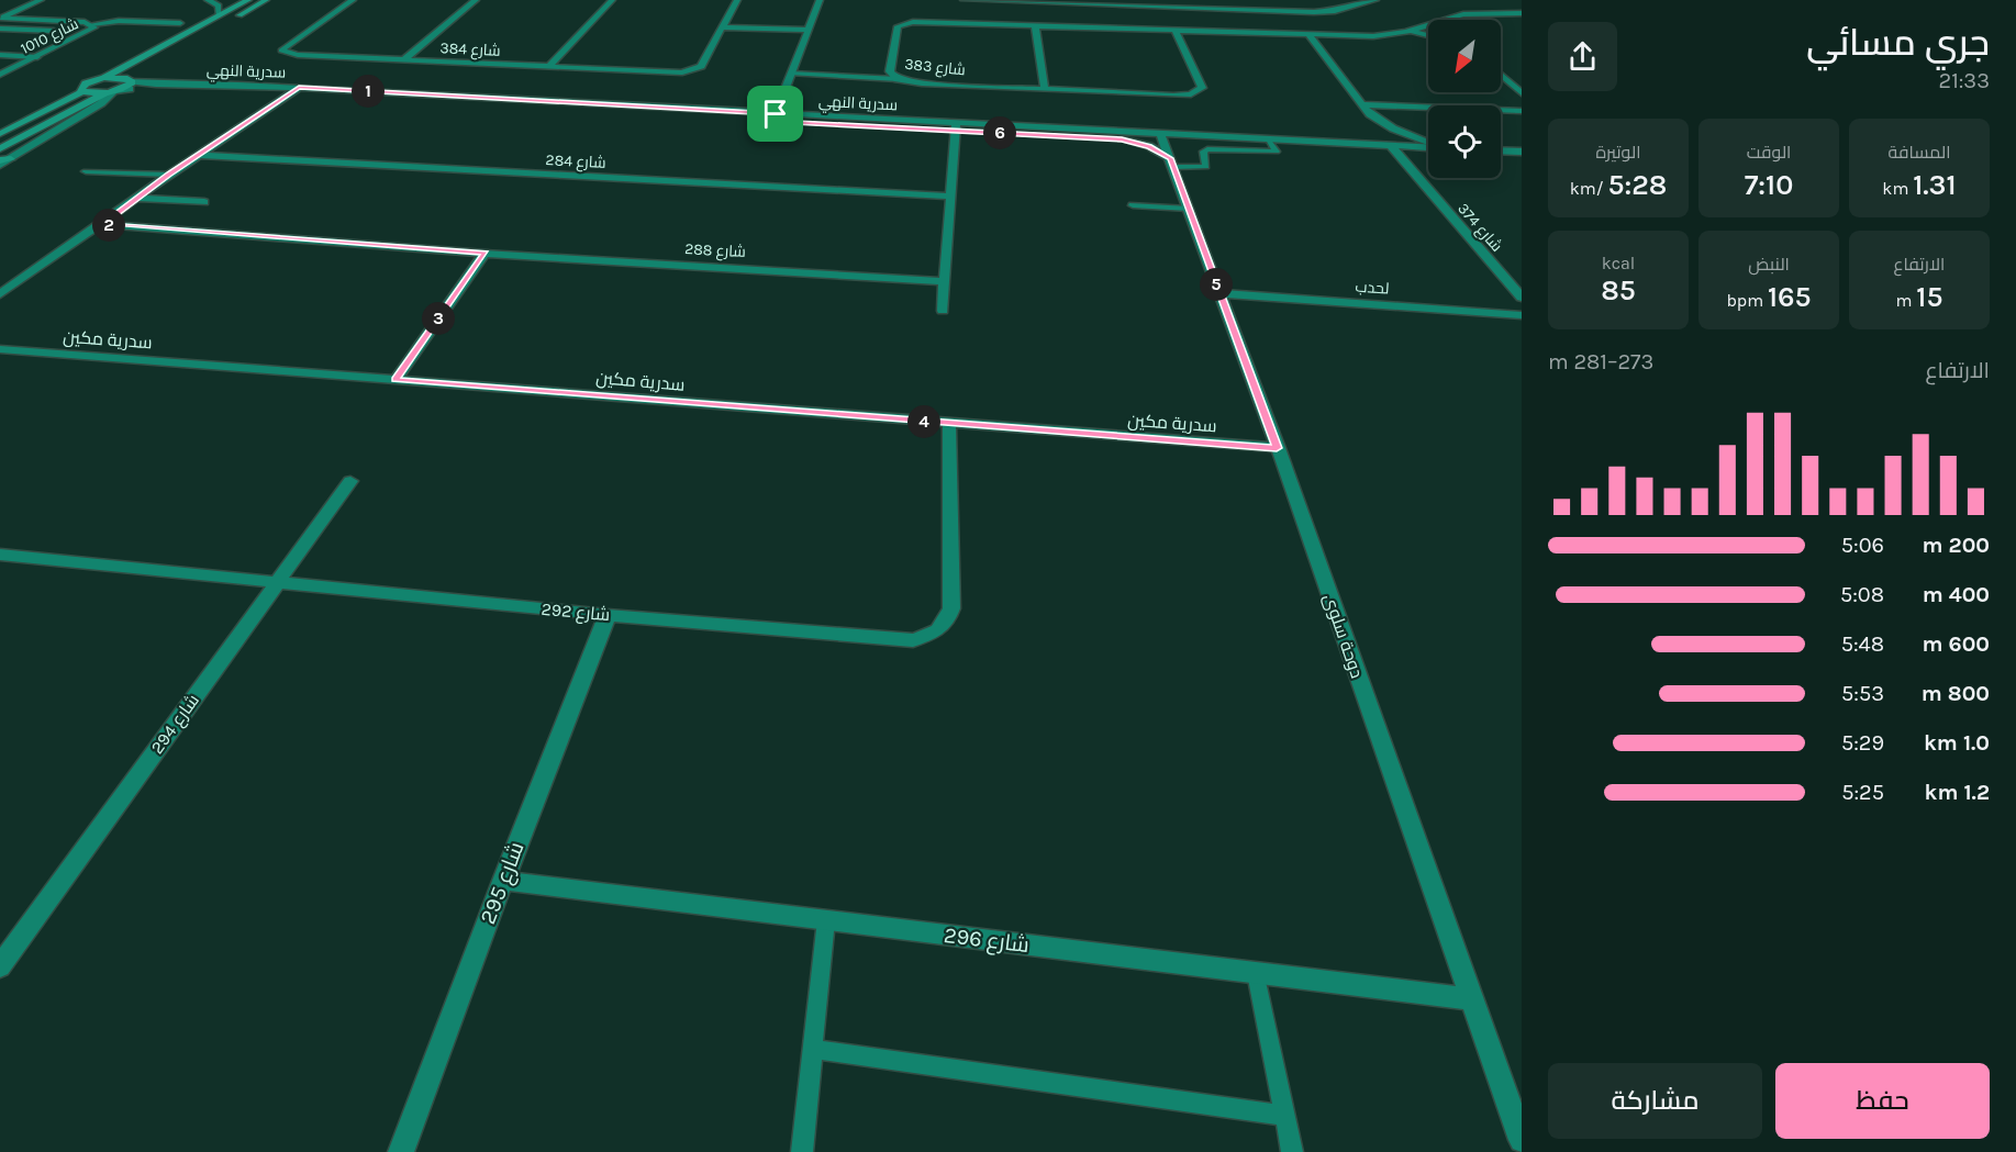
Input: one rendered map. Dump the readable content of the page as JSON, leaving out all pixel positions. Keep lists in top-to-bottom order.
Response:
{
  "streets": {
    "street": [
      "شارع 1010",
      "شارع 384",
      "شارع 383",
      "سدرية النهي",
      "شارع 284",
      "شارع 374",
      "شارع 288",
      "لحدب",
      "سدرية مكين",
      "شارع 292",
      "دوحة سلوى",
      "شارع 294",
      "شارع 295",
      "شارع 296"
    ]
  },
  "crossings": [
    ["لحدب", "دوحة سلوى"],
    ["سدرية مكين", "شارع 292"],
    ["سدرية مكين", "دوحة سلوى"],
    ["شارع 292", "شارع 294"],
    ["شارع 292", "شارع 295"],
    ["دوحة سلوى", "شارع 296"],
    ["شارع 295", "شارع 296"]
  ],
  "north": "bottom left",
  "page": {
    "heading": ["جري مسائي", "21:33"],
    "pins": [
      "1",
      "6",
      "2",
      "5",
      "3",
      "4"
    ],
    "stats": [
      ["المسافة", "1.31 km"],
      ["الوقت", "7:10"],
      ["الوتيرة", "5:28 /km"],
      ["الارتفاع", "15 m"],
      ["النبض", "165 bpm"],
      ["kcal", "85"]
    ],
    "chart": ["الارتفاع", "273–281 m"],
    "list": [
      {
        "name": "200 m",
        "note": "5:06"
      },
      {
        "name": "400 m",
        "note": "5:08"
      },
      {
        "name": "600 m",
        "note": "5:48"
      },
      {
        "name": "800 m",
        "note": "5:53"
      },
      {
        "name": "1.0 km",
        "note": "5:29"
      },
      {
        "name": "1.2 km",
        "note": "5:25"
      }
    ],
    "buttons": ["حفظ", "مشاركة"]
  }
}
